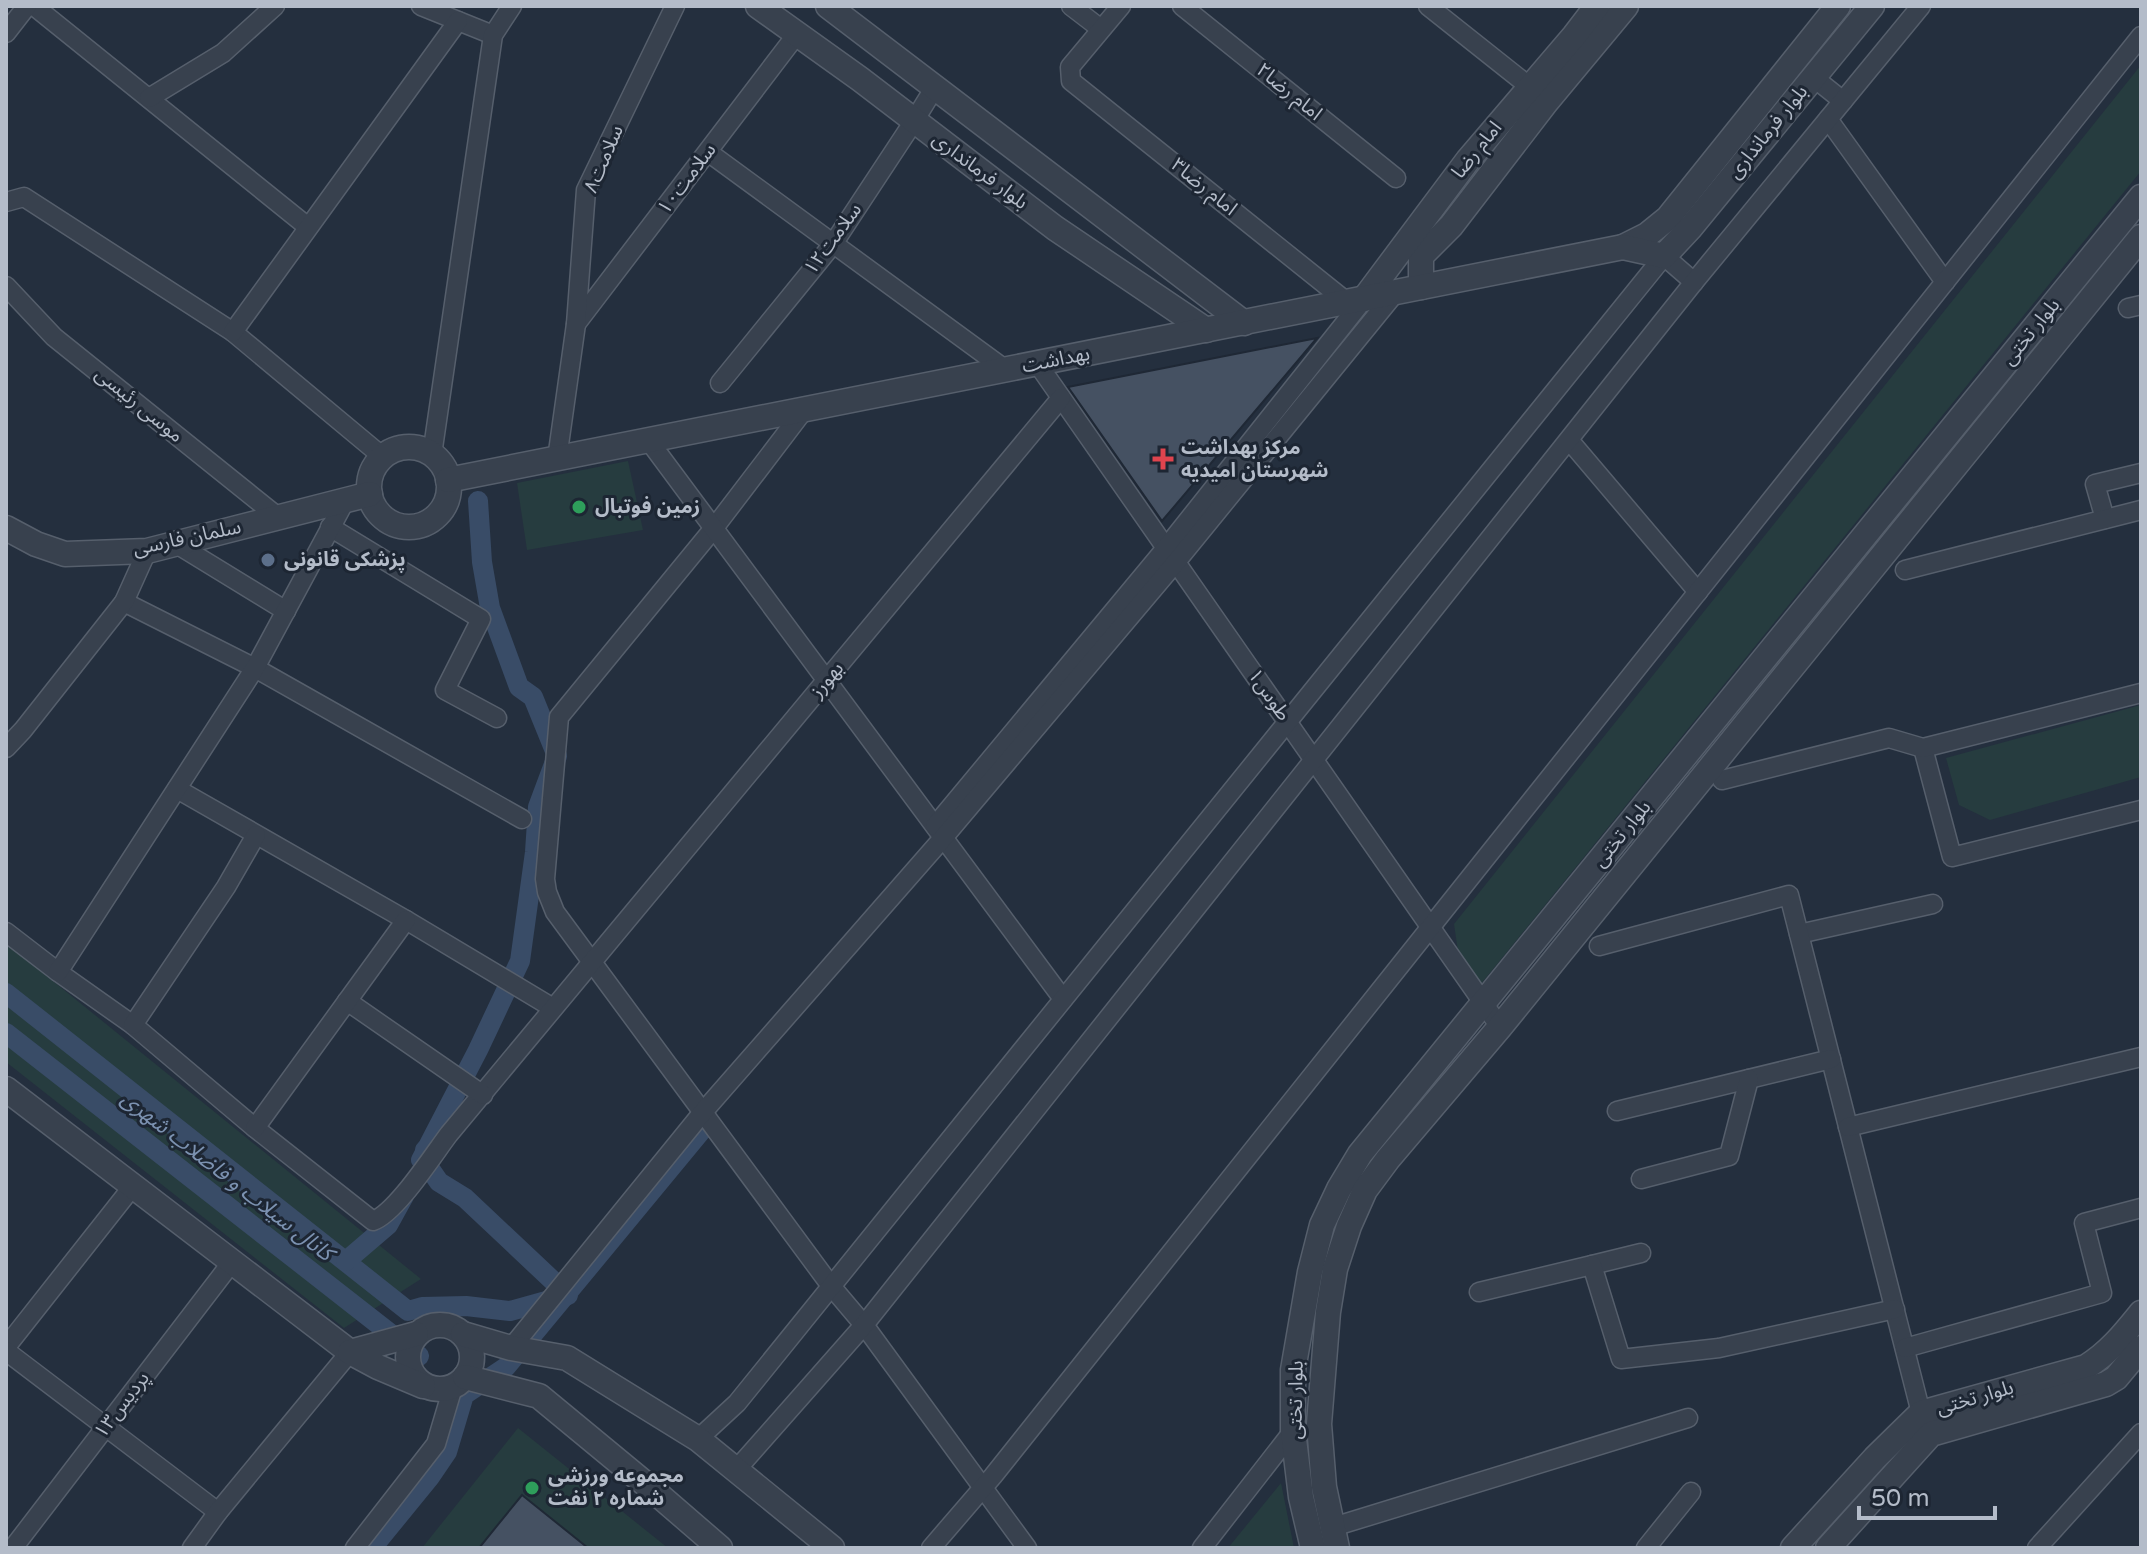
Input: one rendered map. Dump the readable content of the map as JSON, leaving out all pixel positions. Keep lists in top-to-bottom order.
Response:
{
  "streets": {
    "street": [
      "امام رضا۲",
      "بلوار فرمانداری",
      "امام رضا",
      "سلامت۸",
      "سلامت۱۰",
      "امام رضا۳",
      "سلامت۱۲",
      "بلوار تختی",
      "بهداشت",
      "موسی رئیسی",
      "سلمان فارسی",
      "بهورز",
      "طوس۱",
      "پردیس۱۳"
    ]
  },
  "crossings": [
    ["بلوار فرمانداری", "سلامت۱۰"],
    ["بلوار فرمانداری", "سلامت۱۲"],
    ["بلوار فرمانداری", "بهداشت"],
    ["امام رضا", "امام رضا۳"],
    ["امام رضا", "بهداشت"],
    ["سلامت۸", "سلامت۱۰"],
    ["سلامت۸", "بهداشت"],
    ["امام رضا۳", "بهداشت"],
    ["بلوار تختی", "طوس۱"],
    ["بهداشت", "سلمان فارسی"],
    ["بهداشت", "طوس۱"],
    ["موسی رئیسی", "سلمان فارسی"],
    ["بهورز", "طوس۱"]
  ],
  "water": ["کانال سیلاب و فاضلاب شهری"],
  "places": {
    "health": ["مرکز بهداشت شهرستان امیدیه"],
    "other": ["زمین فوتبال", "پزشکی قانونی", "مجموعه ورزشی شماره ۲ نفت"]
  },
  "scale_bar": "50 m"
}
